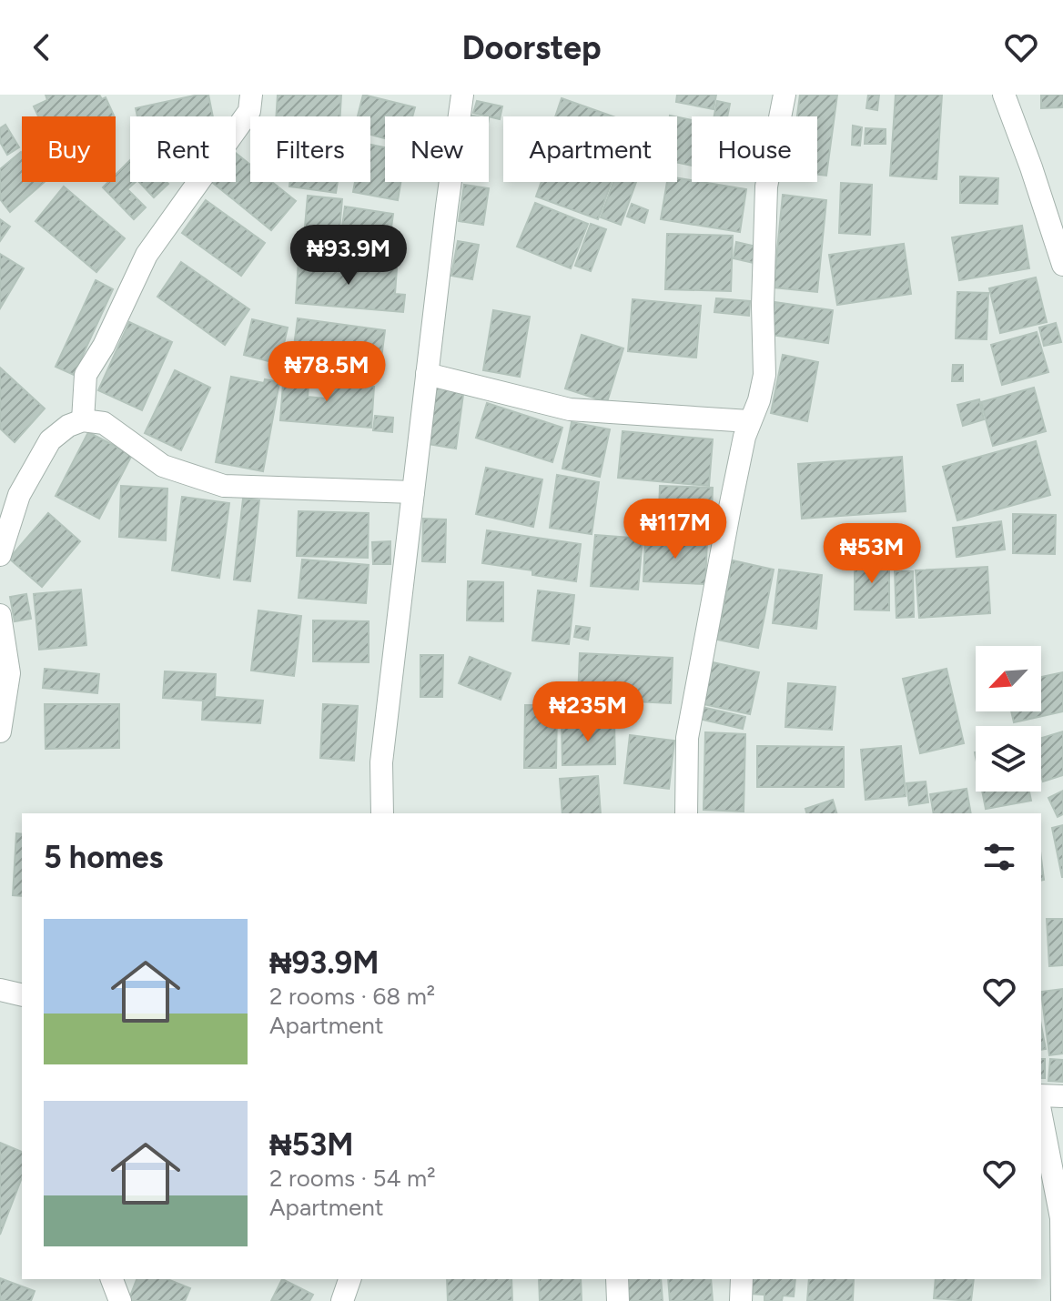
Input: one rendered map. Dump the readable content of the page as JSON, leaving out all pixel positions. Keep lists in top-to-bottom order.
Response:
{
  "north": "bottom left",
  "page": {
    "header": "Doorstep",
    "chip": [
      "Buy",
      "Rent",
      "Filters",
      "New",
      "Apartment",
      "House"
    ],
    "price": [
      "₦93.9M",
      "₦78.5M",
      "₦117M",
      "₦53M",
      "₦235M"
    ],
    "heading": "5 homes",
    "list": [
      {
        "name": "₦93.9M",
        "note": "2 rooms · 68 m² · Apartment"
      },
      {
        "name": "₦53M",
        "note": "2 rooms · 54 m² · Apartment"
      }
    ]
  }
}
